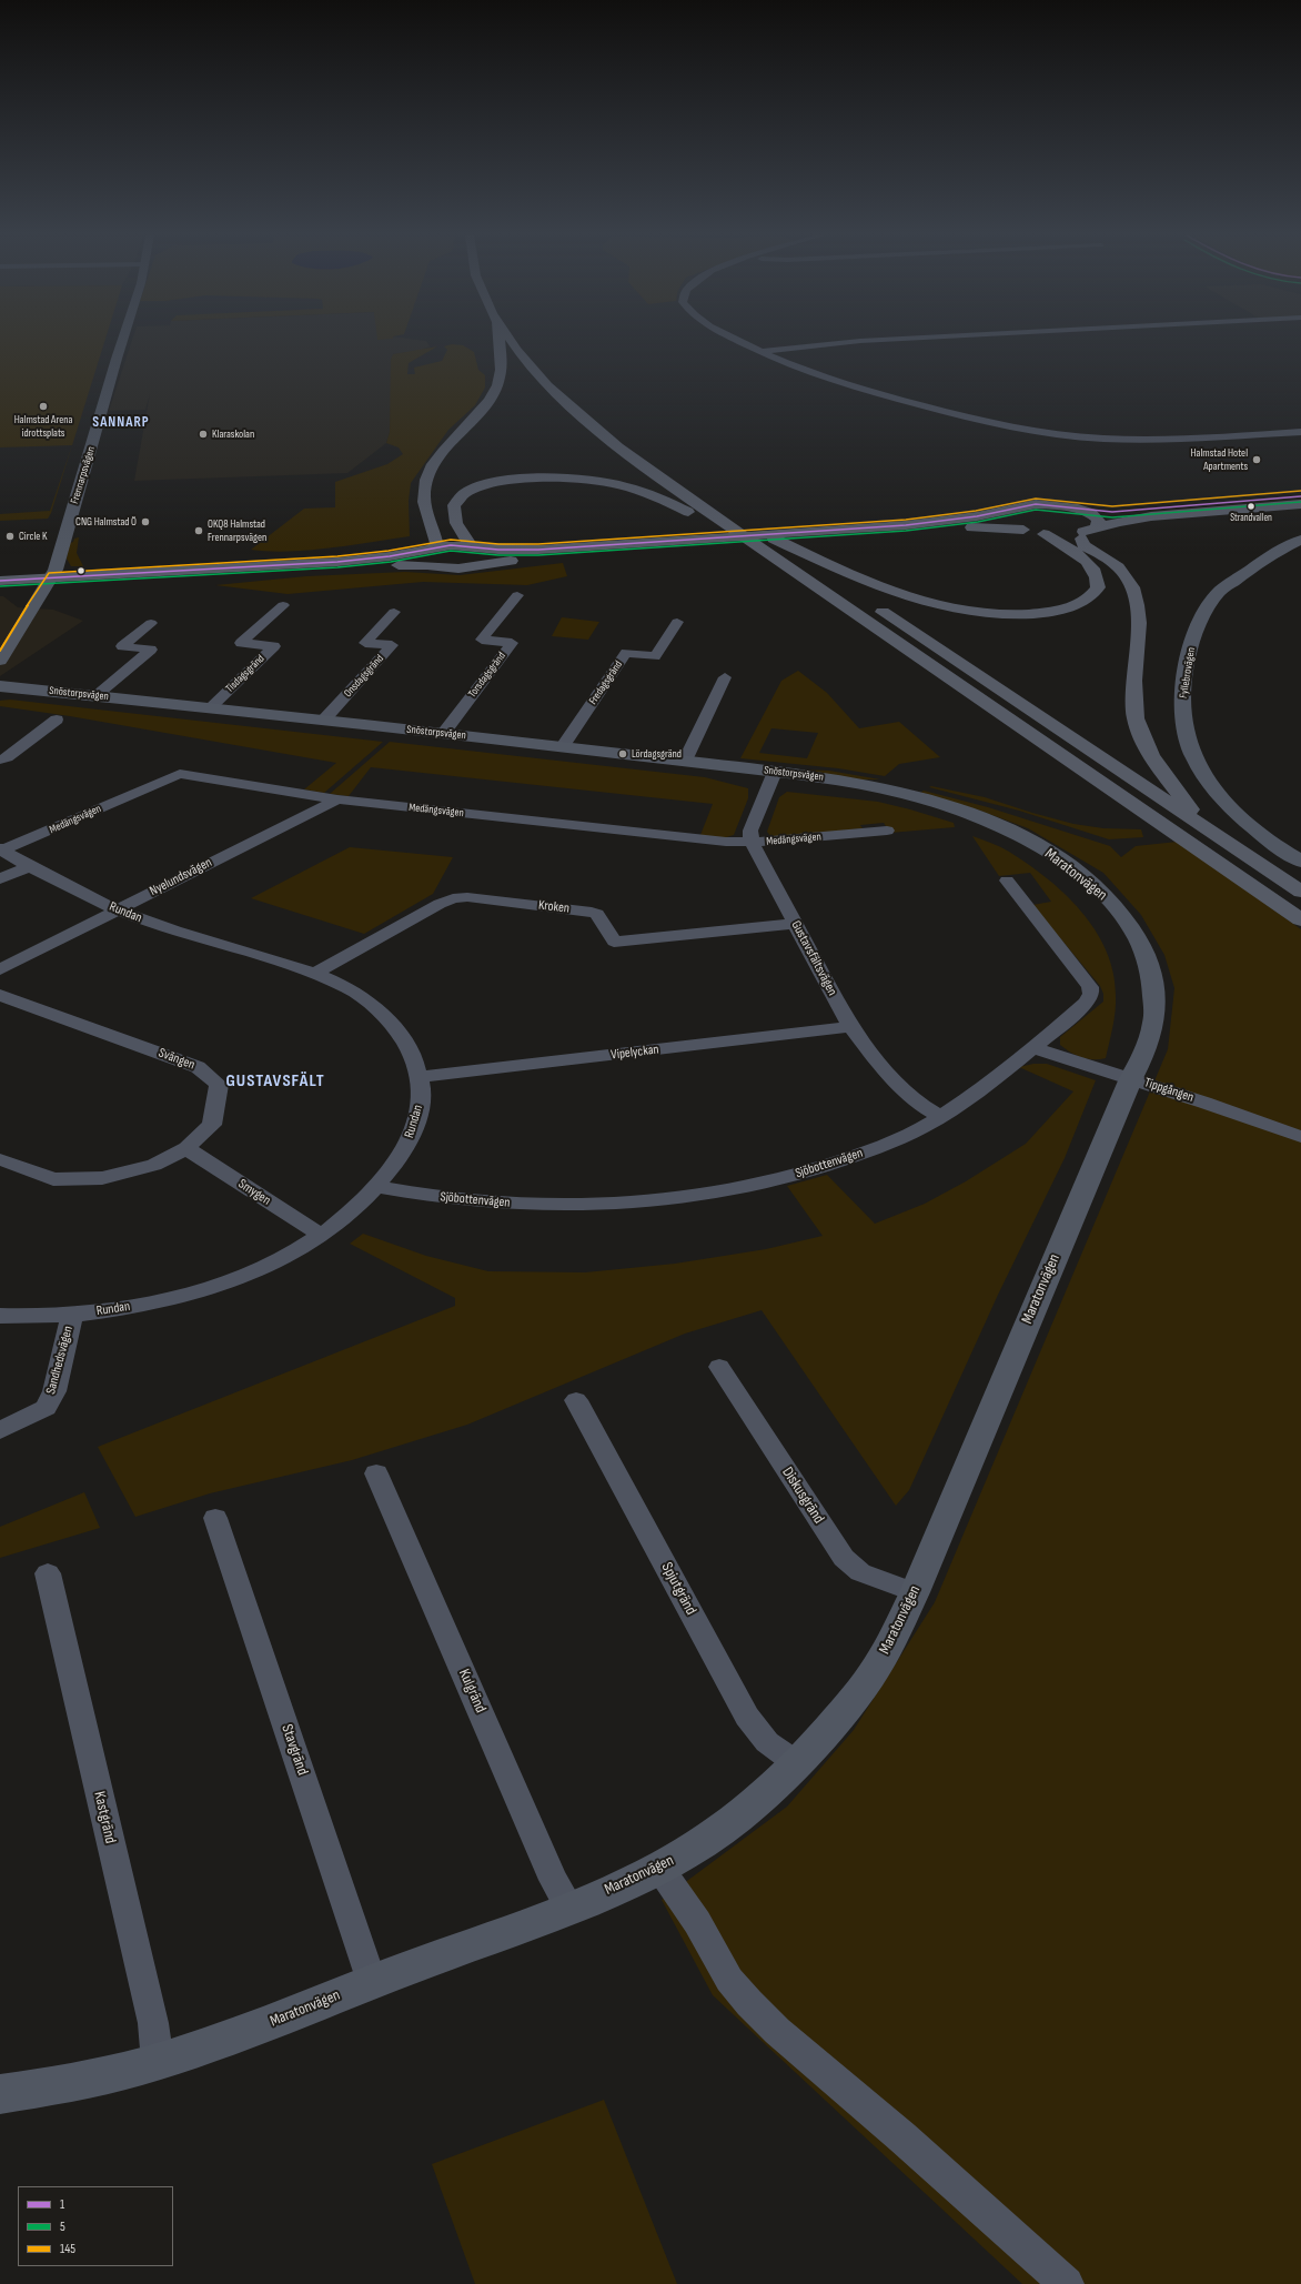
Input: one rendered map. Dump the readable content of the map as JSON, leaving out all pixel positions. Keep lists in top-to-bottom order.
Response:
{
  "streets": {
    "street": [
      "Frennarpsvägen",
      "Fyllebrovägen",
      "Tisdagsgränd",
      "Torsdagsgränd",
      "Onsdagsgränd",
      "Fredagsgränd",
      "Snöstorpsvägen",
      "Medängsvägen",
      "Maratonvägen",
      "Nyelundsvägen",
      "Kroken",
      "Rundan",
      "Gustavsfältsvägen",
      "Vipelyckan",
      "Svängen",
      "Tippgången",
      "Sjöbottenvägen",
      "Smygen",
      "Sandhedsvägen",
      "Diskusgränd",
      "Spjutgränd",
      "Kulgränd",
      "Stavgränd",
      "Kastgränd"
    ]
  },
  "crossings": [
    ["Tisdagsgränd", "Snöstorpsvägen"],
    ["Torsdagsgränd", "Snöstorpsvägen"],
    ["Onsdagsgränd", "Snöstorpsvägen"],
    ["Fredagsgränd", "Snöstorpsvägen"],
    ["Snöstorpsvägen", "Maratonvägen"],
    ["Medängsvägen", "Nyelundsvägen"],
    ["Medängsvägen", "Rundan"],
    ["Medängsvägen", "Gustavsfältsvägen"],
    ["Maratonvägen", "Tippgången"],
    ["Maratonvägen", "Diskusgränd"],
    ["Maratonvägen", "Spjutgränd"],
    ["Maratonvägen", "Kulgränd"],
    ["Maratonvägen", "Stavgränd"],
    ["Maratonvägen", "Kastgränd"],
    ["Nyelundsvägen", "Rundan"],
    ["Kroken", "Rundan"],
    ["Kroken", "Gustavsfältsvägen"],
    ["Rundan", "Vipelyckan"],
    ["Rundan", "Sjöbottenvägen"],
    ["Rundan", "Smygen"],
    ["Rundan", "Sandhedsvägen"],
    ["Gustavsfältsvägen", "Vipelyckan"],
    ["Gustavsfältsvägen", "Sjöbottenvägen"],
    ["Svängen", "Smygen"],
    ["Tippgången", "Sjöbottenvägen"]
  ],
  "districts": ["SANNARP", "GUSTAVSFÄLT"],
  "places": [
    "Halmstad Arena idrottsplats",
    "Klaraskolan",
    "Halmstad Hotel Apartments",
    "Strandvallen",
    "CNG Halmstad Ö",
    "OKQ8 Halmstad Frennarpsvägen",
    "Circle K",
    "Lördagsgränd"
  ],
  "lines": ["transit line 145", "transit line 1", "transit line 5"],
  "legend": ["1", "5", "145"]
}
